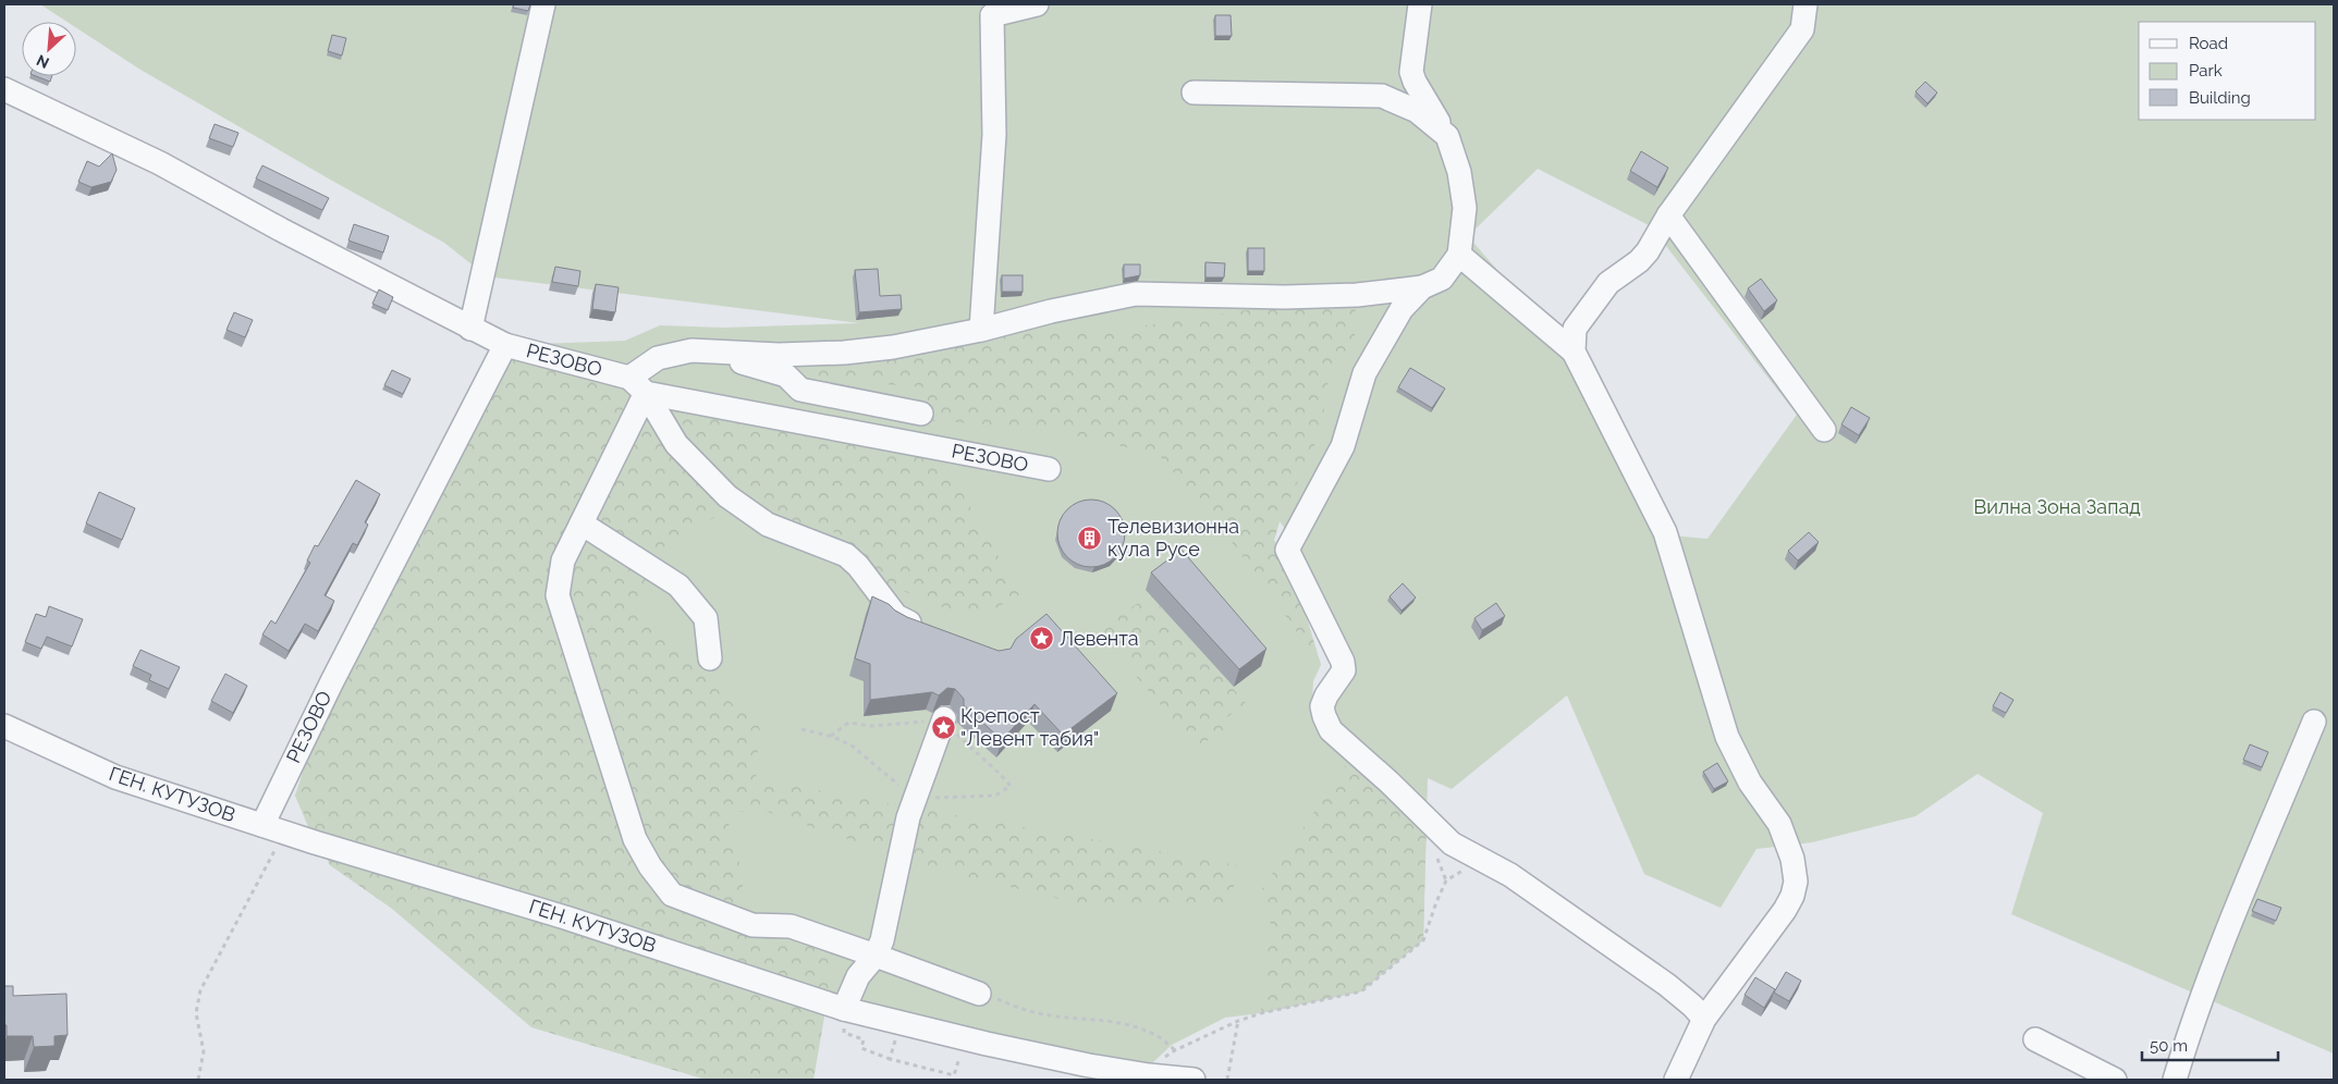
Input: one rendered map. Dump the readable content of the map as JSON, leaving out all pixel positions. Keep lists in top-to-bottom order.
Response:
{
  "streets": {
    "street": ["РЕЗОВО", "ГЕН. КУТУЗОВ"]
  },
  "crossings": [
    ["РЕЗОВО", "ГЕН. КУТУЗОВ"]
  ],
  "parks": ["Вилна Зона Запад"],
  "places": {
    "building": ["Телевизионна кула Русе"],
    "place": ["Левента", "Крепост \"Левент табия\""]
  },
  "legend": ["Road", "Park", "Building"],
  "scale_bar": "50 m",
  "north": "bottom left"
}
